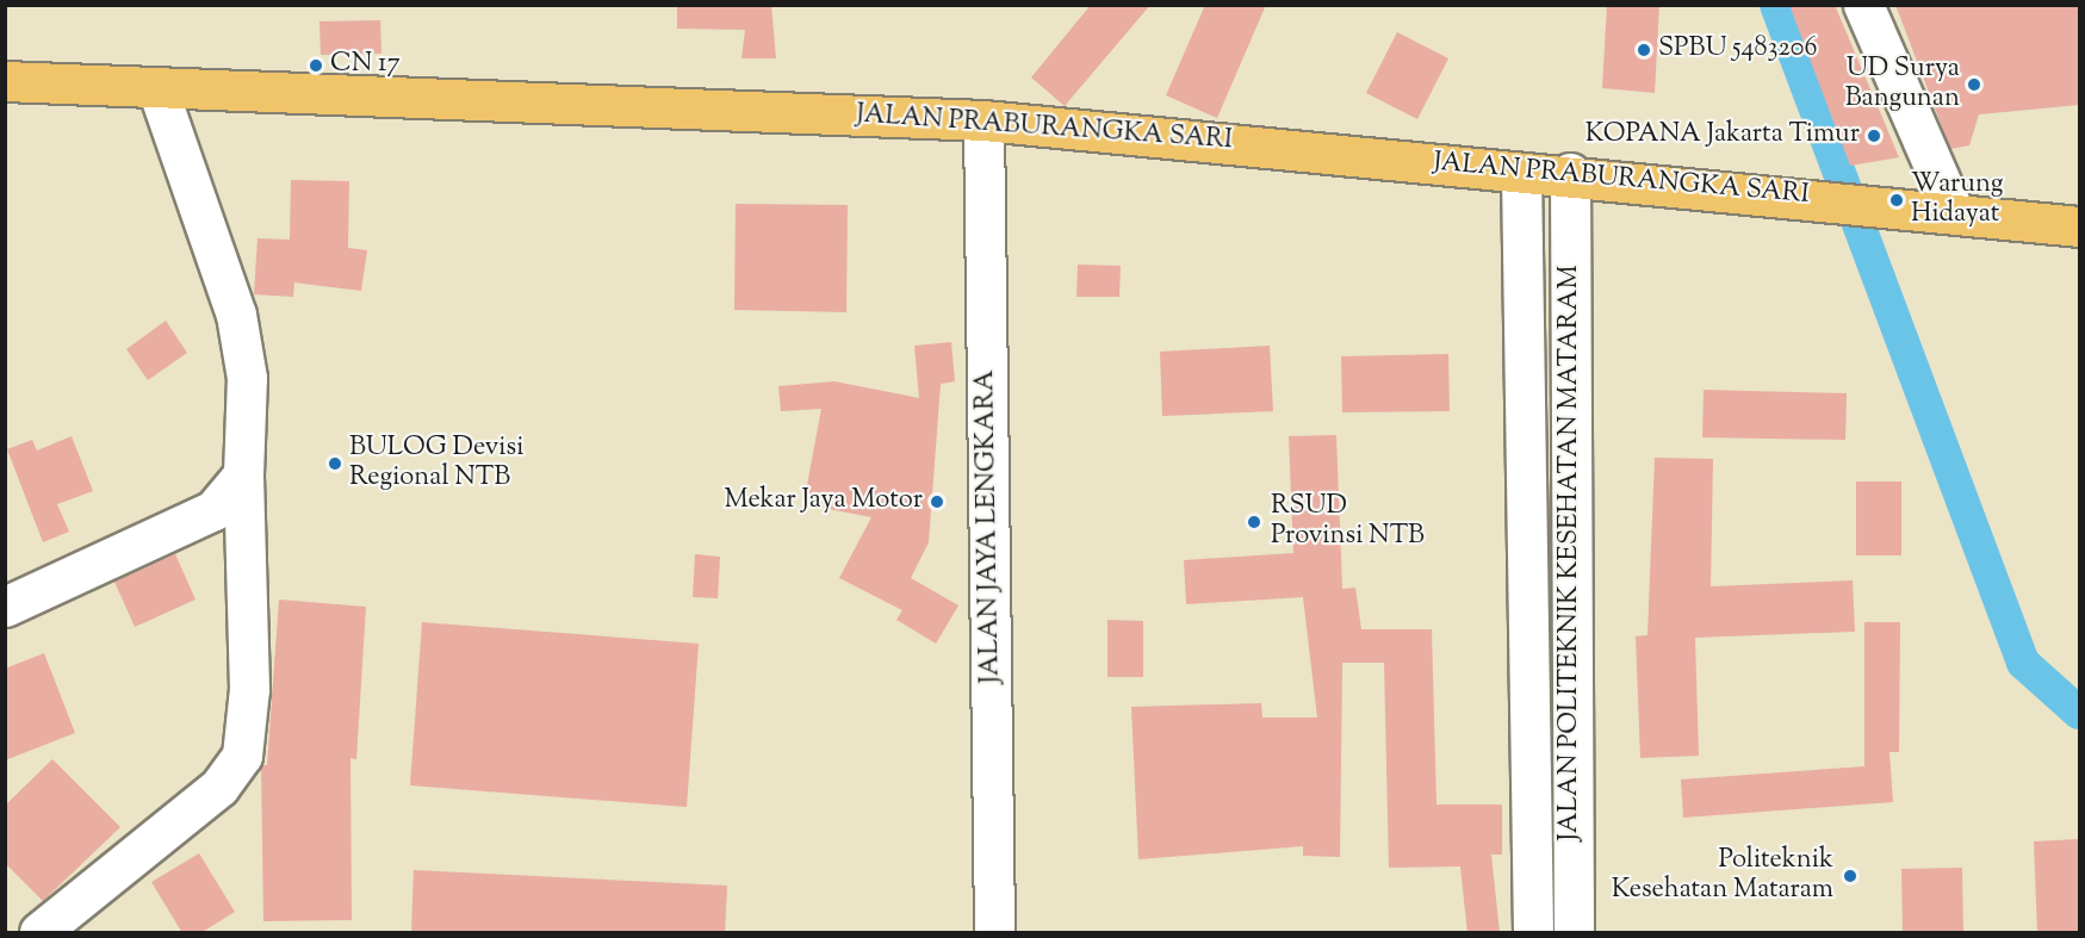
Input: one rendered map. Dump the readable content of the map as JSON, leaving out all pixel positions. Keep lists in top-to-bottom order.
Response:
{
  "streets": {
    "main road": ["JALAN PRABURANGKA SARI"],
    "street": ["JALAN JAYA LENGKARA", "JALAN POLITEKNIK KESEHATAN MATARAM"]
  },
  "crossings": [
    ["JALAN PRABURANGKA SARI", "JALAN JAYA LENGKARA"],
    ["JALAN PRABURANGKA SARI", "JALAN POLITEKNIK KESEHATAN MATARAM"]
  ],
  "places": [
    "SPBU 5483206",
    "CN 17",
    "UD Surya Bangunan",
    "KOPANA Jakarta Timur",
    "Warung Hidayat",
    "BULOG Devisi Regional NTB",
    "Mekar Jaya Motor",
    "RSUD Provinsi NTB",
    "Politeknik Kesehatan Mataram"
  ]
}
